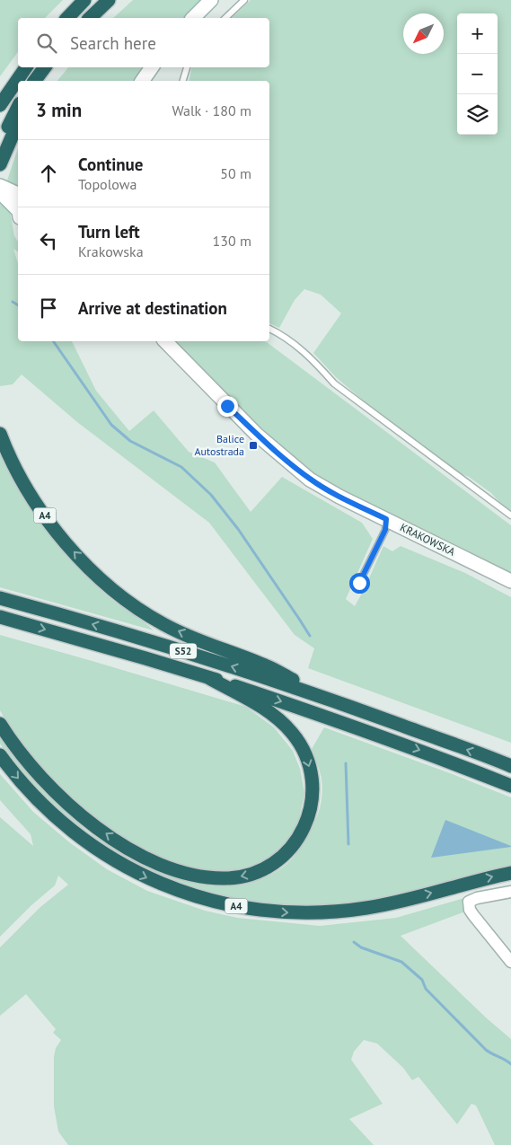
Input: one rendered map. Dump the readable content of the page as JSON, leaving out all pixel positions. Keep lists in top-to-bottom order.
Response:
{
  "streets": {
    "highway": ["A4", "S52"],
    "street": ["KRAKOWSKA"]
  },
  "crossings": [
    ["A4", "S52"]
  ],
  "places": {
    "transit": ["Balice Autostrada"]
  },
  "north": "bottom left",
  "page": {
    "map_buttons": ["+", "−"],
    "search": "Search here",
    "heading": ["3 min", "Walk · 180 m"],
    "list": [
      ["Continue", "Topolowa", "50 m"],
      ["Turn left", "Krakowska", "130 m"],
      "Arrive at destination"
    ]
  }
}
